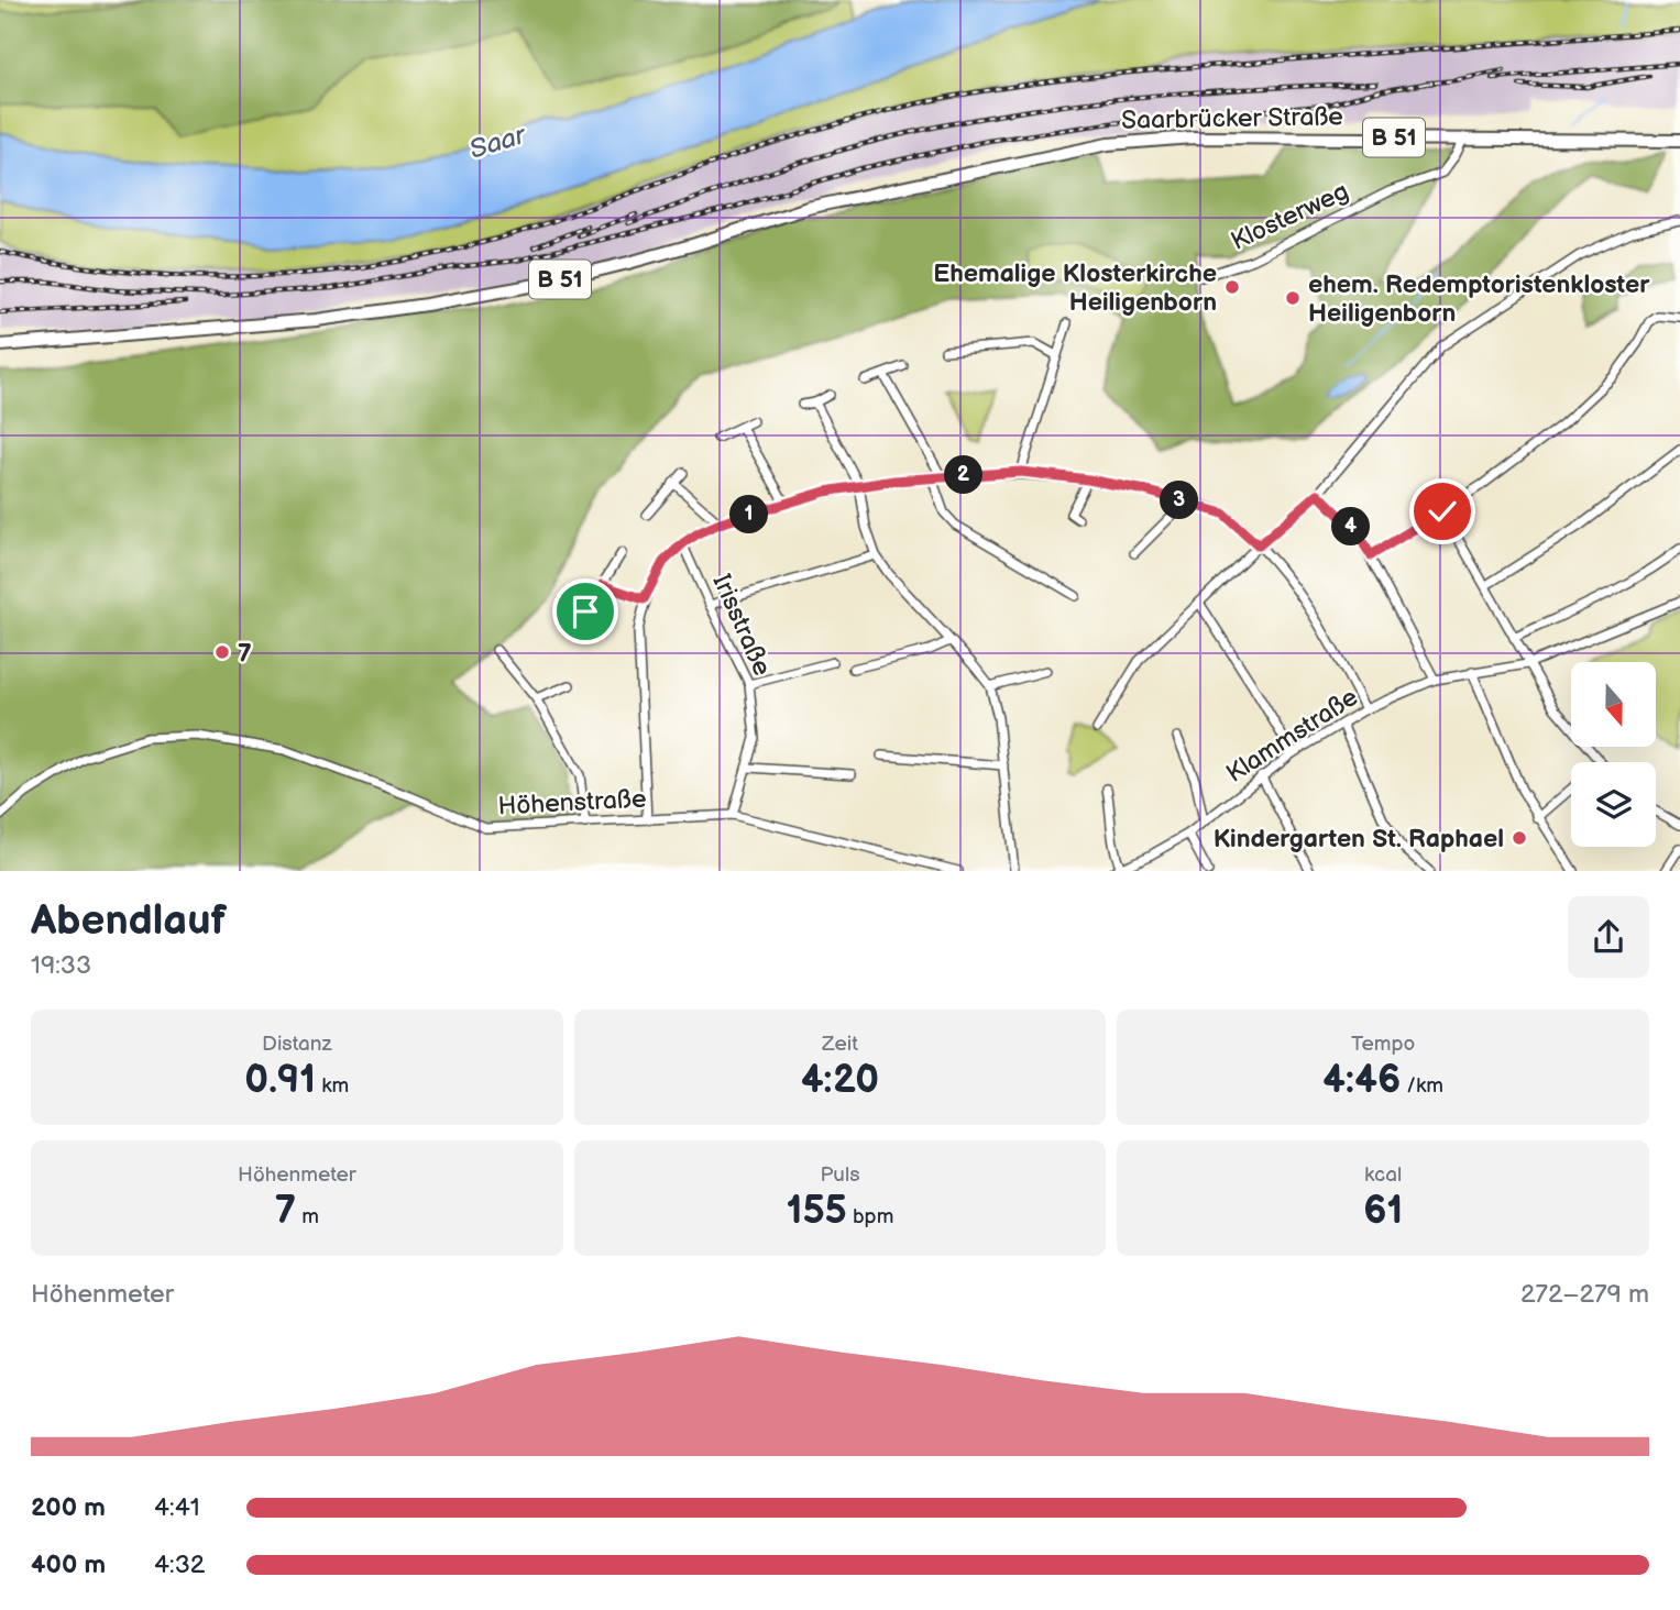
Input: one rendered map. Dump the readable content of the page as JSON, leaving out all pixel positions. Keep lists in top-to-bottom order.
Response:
{
  "streets": {
    "main road": ["Saarbrücker Straße", "B 51"],
    "street": [
      "Klosterweg",
      "Irisstraße",
      "Klammstraße",
      "Höhenstraße"
    ]
  },
  "crossings": [
    ["Saarbrücker Straße", "Klosterweg"],
    ["Irisstraße", "Höhenstraße"]
  ],
  "water": ["Saar"],
  "places": [
    "Ehemalige Klosterkirche Heiligenborn",
    "ehem. Redemptoristenkloster Heiligenborn",
    "7",
    "Kindergarten St. Raphael"
  ],
  "north": "bottom",
  "page": {
    "pins": [
      "2",
      "3",
      "1",
      "4"
    ],
    "heading": ["Abendlauf", "19:33"],
    "stats": [
      ["Distanz", "0.91 km"],
      ["Zeit", "4:20"],
      ["Tempo", "4:46 /km"],
      ["Höhenmeter", "7 m"],
      ["Puls", "155 bpm"],
      ["kcal", "61"]
    ],
    "chart": ["Höhenmeter", "272–279 m"],
    "list": [
      {
        "name": "200 m",
        "note": "4:41"
      },
      {
        "name": "400 m",
        "note": "4:32"
      }
    ]
  }
}
